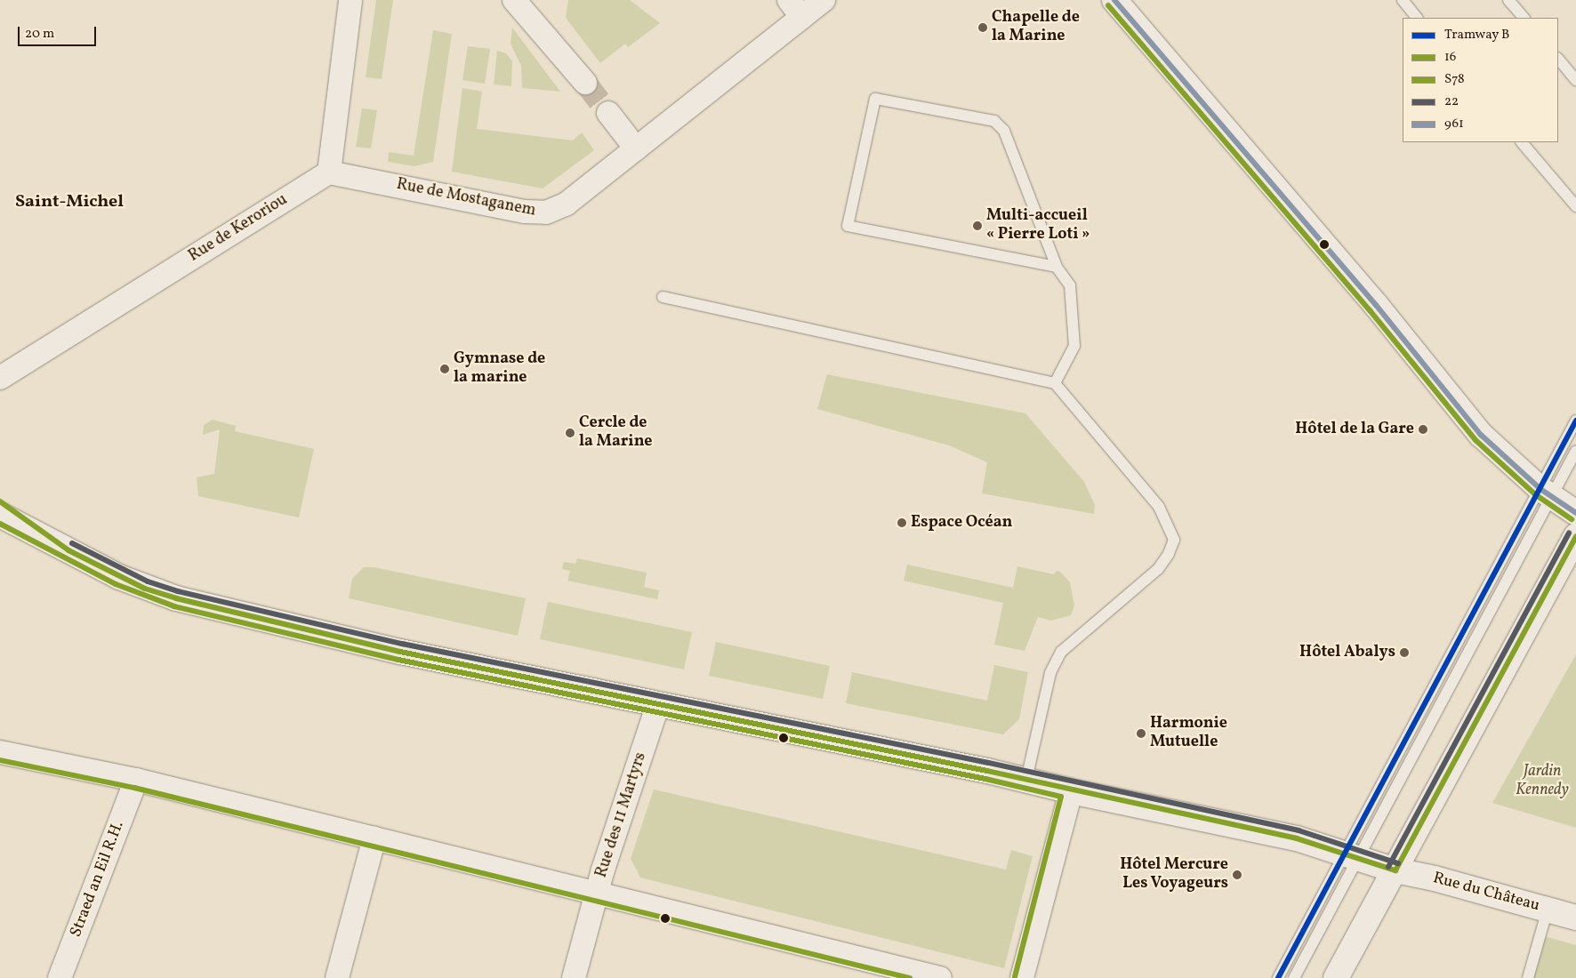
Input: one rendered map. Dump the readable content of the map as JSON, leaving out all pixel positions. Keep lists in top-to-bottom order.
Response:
{
  "streets": {
    "main road": ["Rue du Château"],
    "street": [
      "Rue de Mostaganem",
      "Rue de Keroriou",
      "Rue des 11 Martyrs",
      "Straed an Eil R.H."
    ]
  },
  "crossings": [
    ["Rue de Mostaganem", "Rue de Keroriou"],
    ["Rue des 11 Martyrs", "Rue du Château"]
  ],
  "districts": ["Saint-Michel"],
  "parks": ["Jardin Kennedy"],
  "places": [
    "Chapelle de la Marine",
    "Multi-accueil « Pierre Loti »",
    "Gymnase de la marine",
    "Hôtel de la Gare",
    "Cercle de la Marine",
    "Espace Océan",
    "Hôtel Abalys",
    "Harmonie Mutuelle",
    "Hôtel Mercure Les Voyageurs"
  ],
  "lines": [
    "transit line 961",
    "transit line S78",
    "tram line B",
    "transit line 16",
    "transit line 22"
  ],
  "legend": [
    "Tramway B",
    "16",
    "S78",
    "22",
    "961"
  ],
  "scale_bar": "20 m"
}
